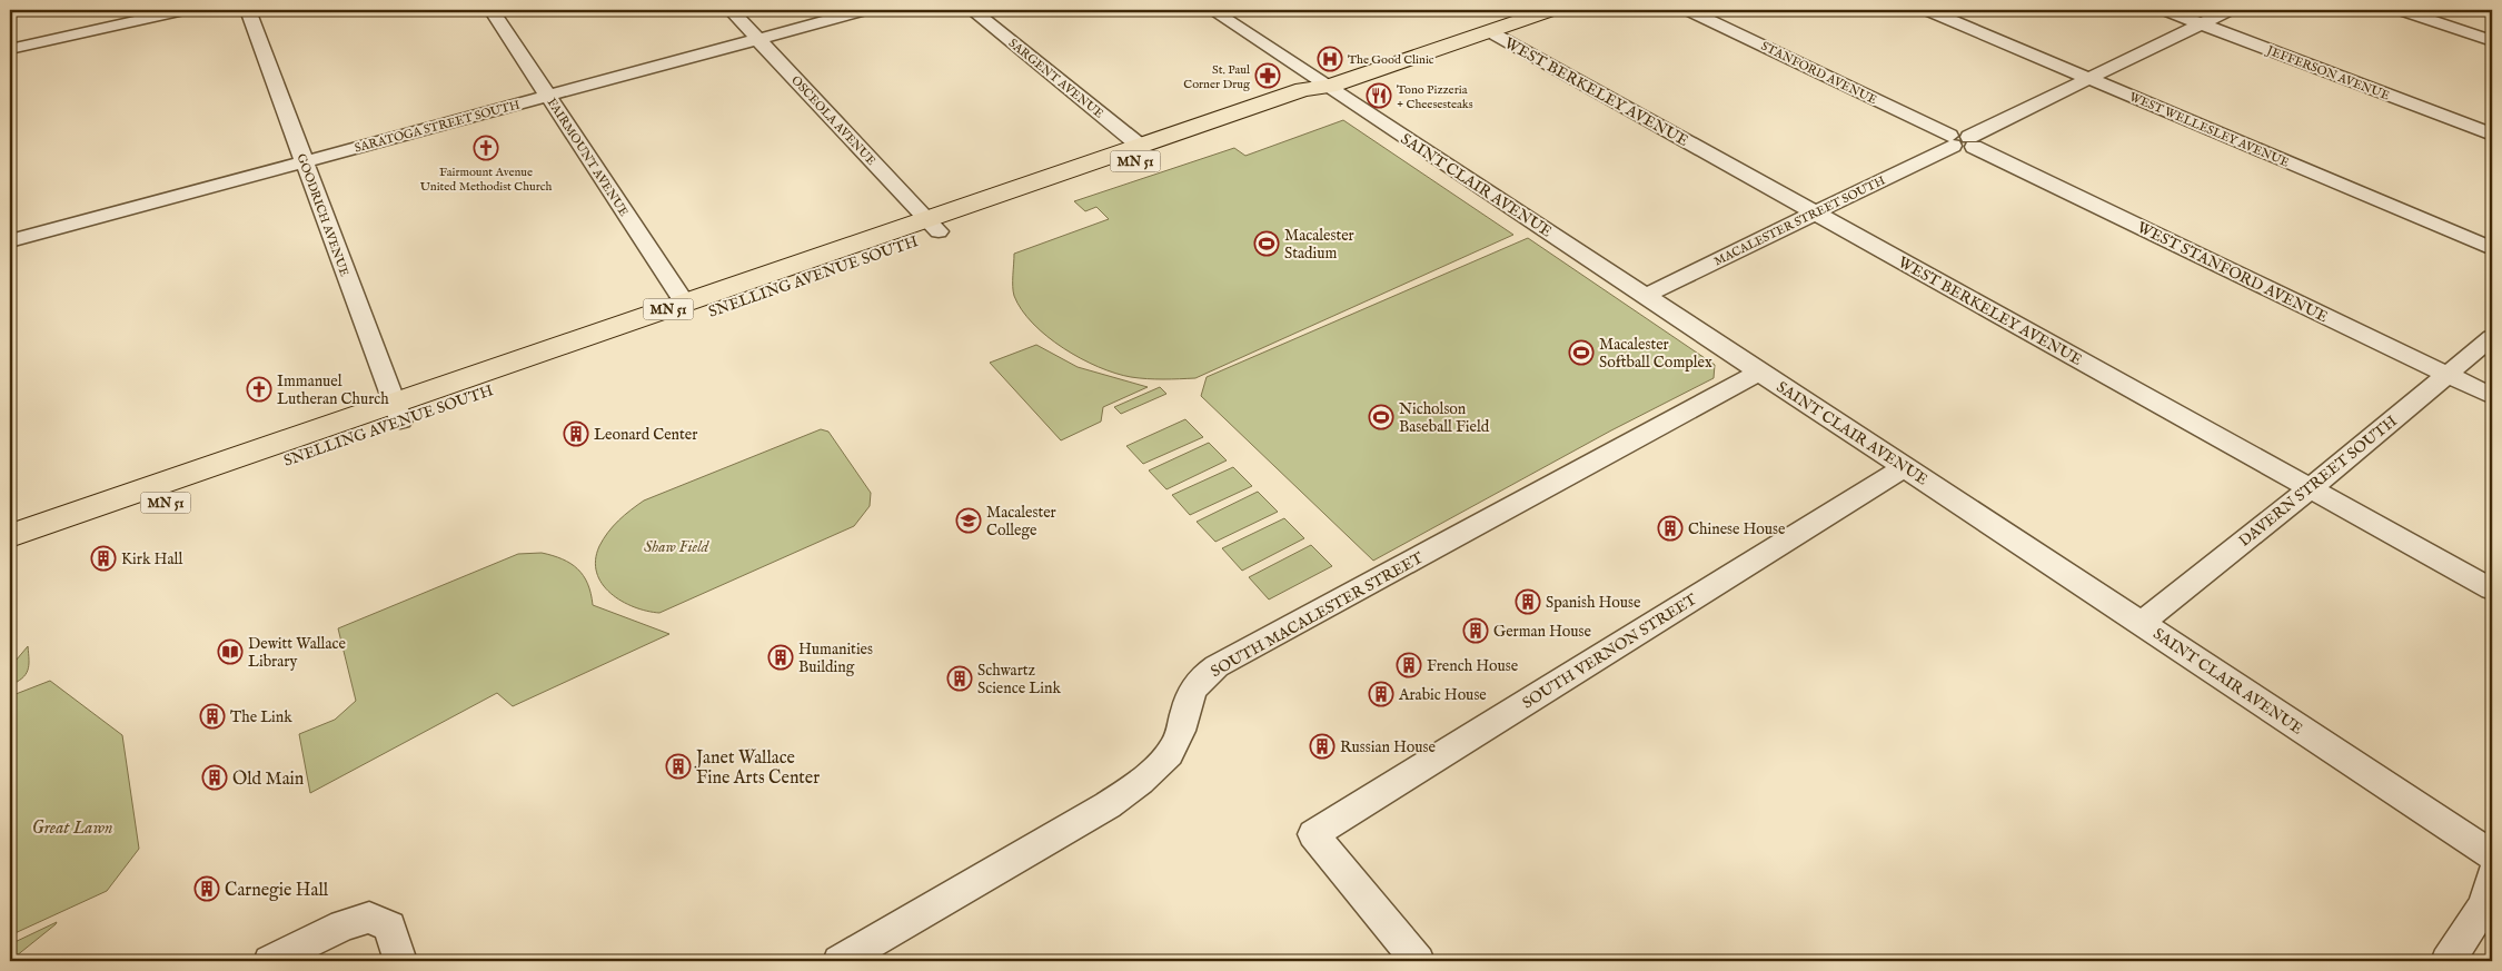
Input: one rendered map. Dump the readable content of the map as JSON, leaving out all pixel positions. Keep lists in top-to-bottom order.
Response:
{
  "streets": {
    "main road": ["MN 51", "SNELLING AVENUE SOUTH"],
    "street": [
      "STANFORD AVENUE",
      "JEFFERSON AVENUE",
      "SARGENT AVENUE",
      "WEST BERKELEY AVENUE",
      "OSCEOLA AVENUE",
      "SARATOGA STREET SOUTH",
      "WEST WELLESLEY AVENUE",
      "FAIRMOUNT AVENUE",
      "SAINT CLAIR AVENUE",
      "GOODRICH AVENUE",
      "MACALESTER STREET SOUTH",
      "WEST STANFORD AVENUE",
      "DAVERN STREET SOUTH",
      "SOUTH MACALESTER STREET",
      "SOUTH VERNON STREET"
    ]
  },
  "crossings": [
    ["STANFORD AVENUE", "MACALESTER STREET SOUTH"],
    ["STANFORD AVENUE", "WEST STANFORD AVENUE"],
    ["JEFFERSON AVENUE", "MACALESTER STREET SOUTH"],
    ["SARGENT AVENUE", "SNELLING AVENUE SOUTH"],
    ["WEST BERKELEY AVENUE", "MACALESTER STREET SOUTH"],
    ["WEST BERKELEY AVENUE", "SNELLING AVENUE SOUTH"],
    ["WEST BERKELEY AVENUE", "DAVERN STREET SOUTH"],
    ["OSCEOLA AVENUE", "SARATOGA STREET SOUTH"],
    ["OSCEOLA AVENUE", "SNELLING AVENUE SOUTH"],
    ["SARATOGA STREET SOUTH", "FAIRMOUNT AVENUE"],
    ["SARATOGA STREET SOUTH", "GOODRICH AVENUE"],
    ["WEST WELLESLEY AVENUE", "MACALESTER STREET SOUTH"],
    ["FAIRMOUNT AVENUE", "SNELLING AVENUE SOUTH"],
    ["SAINT CLAIR AVENUE", "MACALESTER STREET SOUTH"],
    ["SAINT CLAIR AVENUE", "SNELLING AVENUE SOUTH"],
    ["SAINT CLAIR AVENUE", "DAVERN STREET SOUTH"],
    ["SAINT CLAIR AVENUE", "SOUTH MACALESTER STREET"],
    ["SAINT CLAIR AVENUE", "SOUTH VERNON STREET"],
    ["GOODRICH AVENUE", "SNELLING AVENUE SOUTH"],
    ["MACALESTER STREET SOUTH", "WEST STANFORD AVENUE"],
    ["WEST STANFORD AVENUE", "DAVERN STREET SOUTH"]
  ],
  "parks": ["Shaw Field", "Great Lawn"],
  "places": {
    "hospital": ["The Good Clinic"],
    "pharmacy": ["St. Paul Corner Drug"],
    "restaurant": ["Tono Pizzeria + Cheesesteaks"],
    "church": ["Fairmount Avenue United Methodist Church", "Immanuel Lutheran Church"],
    "sports": ["Macalester Stadium", "Macalester Softball Complex", "Nicholson Baseball Field"],
    "building": [
      "Leonard Center",
      "Chinese House",
      "Kirk Hall",
      "Spanish House",
      "German House",
      "Humanities Building",
      "French House",
      "Schwartz Science Link",
      "Arabic House",
      "The Link",
      "Russian House",
      "Janet Wallace Fine Arts Center",
      "Old Main",
      "Carnegie Hall"
    ],
    "school or university": ["Macalester College"],
    "library": ["Dewitt Wallace Library"]
  }
}
